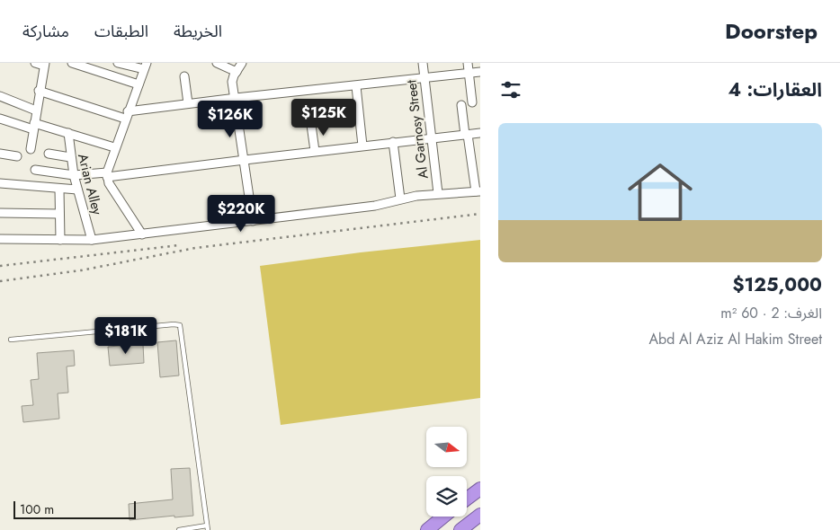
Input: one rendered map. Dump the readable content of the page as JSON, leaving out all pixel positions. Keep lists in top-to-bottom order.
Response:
{
  "streets": {
    "street": ["Al Garnosy Street", "Arian Alley"]
  },
  "scale_bar": "100 m",
  "north": "right",
  "page": {
    "header": "Doorstep",
    "nav": ["الخريطة", "الطبقات", "مشاركة"],
    "heading": "العقارات: 4",
    "price": [
      "$125K",
      "$126K",
      "$220K",
      "$181K"
    ],
    "list": [
      {
        "name": "$125,000",
        "note": "الغرف: 2 · 60 m² · Abd Al Aziz Al Hakim Street"
      }
    ],
    "scale": "100 m"
  }
}
